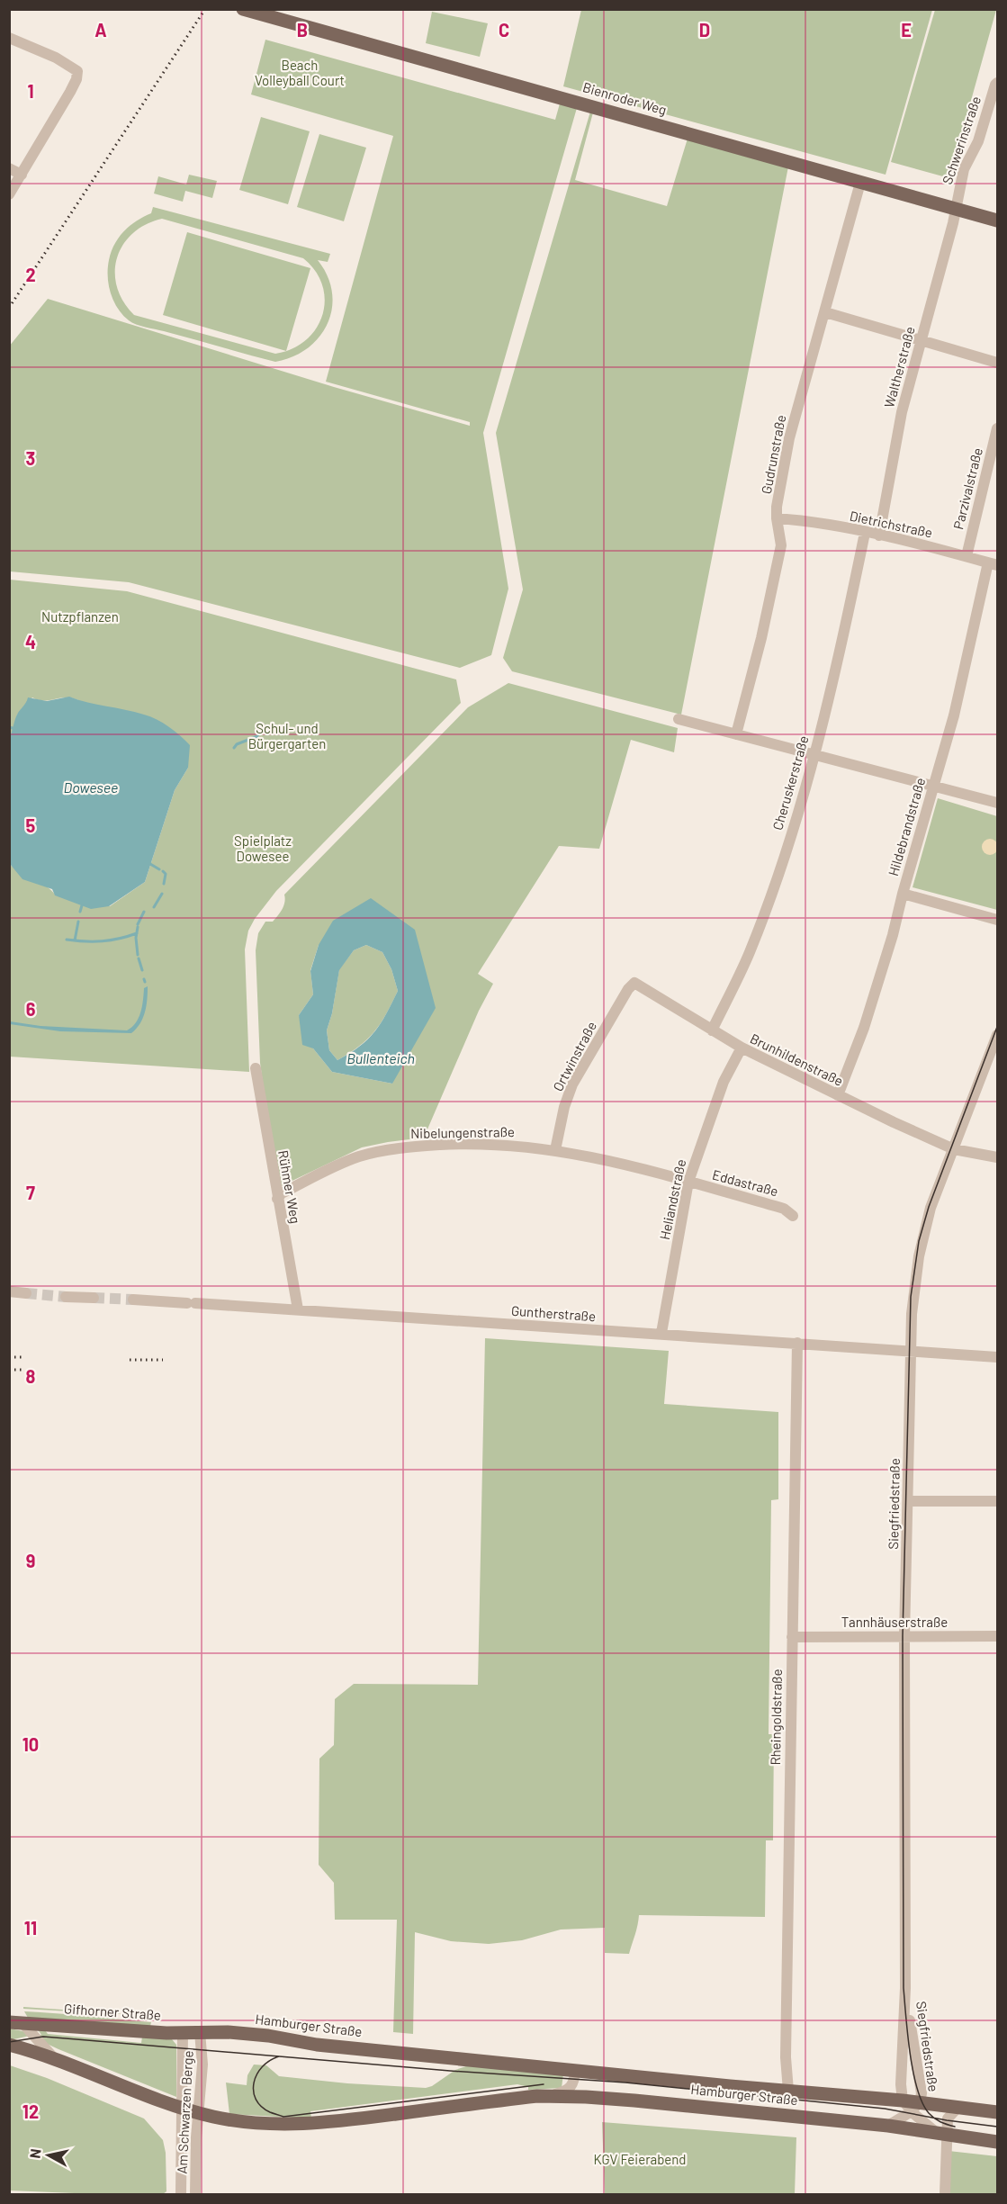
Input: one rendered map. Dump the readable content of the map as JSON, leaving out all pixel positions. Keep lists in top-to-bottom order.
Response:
{
  "streets": {
    "main road": ["Bienroder Weg", "Gifhorner Straße", "Hamburger Straße"],
    "street": [
      "Schwerinstraße",
      "Waltherstraße",
      "Gudrunstraße",
      "Parzivalstraße",
      "Dietrichstraße",
      "Cheruskerstraße",
      "Hildebrandstraße",
      "Ortwinstraße",
      "Brunhildenstraße",
      "Nibelungenstraße",
      "Eddastraße",
      "Rühmer Weg",
      "Heliandstraße",
      "Guntherstraße",
      "Siegfriedstraße",
      "Tannhäuserstraße",
      "Rheingoldstraße",
      "Am Schwarzen Berge"
    ]
  },
  "crossings": [
    ["Bienroder Weg", "Schwerinstraße"],
    ["Bienroder Weg", "Waltherstraße"],
    ["Bienroder Weg", "Gudrunstraße"],
    ["Schwerinstraße", "Waltherstraße"],
    ["Waltherstraße", "Dietrichstraße"],
    ["Gudrunstraße", "Dietrichstraße"],
    ["Parzivalstraße", "Dietrichstraße"],
    ["Dietrichstraße", "Cheruskerstraße"],
    ["Dietrichstraße", "Hildebrandstraße"],
    ["Cheruskerstraße", "Brunhildenstraße"],
    ["Hildebrandstraße", "Brunhildenstraße"],
    ["Ortwinstraße", "Brunhildenstraße"],
    ["Ortwinstraße", "Nibelungenstraße"],
    ["Brunhildenstraße", "Heliandstraße"],
    ["Brunhildenstraße", "Siegfriedstraße"],
    ["Nibelungenstraße", "Eddastraße"],
    ["Nibelungenstraße", "Rühmer Weg"],
    ["Nibelungenstraße", "Heliandstraße"],
    ["Eddastraße", "Heliandstraße"],
    ["Rühmer Weg", "Guntherstraße"],
    ["Heliandstraße", "Guntherstraße"],
    ["Guntherstraße", "Siegfriedstraße"],
    ["Guntherstraße", "Rheingoldstraße"],
    ["Siegfriedstraße", "Tannhäuserstraße"],
    ["Siegfriedstraße", "Hamburger Straße"],
    ["Tannhäuserstraße", "Rheingoldstraße"],
    ["Rheingoldstraße", "Hamburger Straße"],
    ["Gifhorner Straße", "Hamburger Straße"],
    ["Gifhorner Straße", "Am Schwarzen Berge"],
    ["Hamburger Straße", "Am Schwarzen Berge"]
  ],
  "water": ["Dowesee", "Bullenteich"],
  "parks": [
    "Beach Volleyball Court",
    "Nutzpflanzen",
    "Schul- und Bürgergarten",
    "Spielplatz Dowesee",
    "KGV Feierabend"
  ],
  "north": "left",
  "grid": {
    "columns": [
      "A",
      "B",
      "C",
      "D",
      "E"
    ],
    "rows": [
      "1",
      "2",
      "3",
      "4",
      "5",
      "6",
      "7",
      "8",
      "9",
      "10",
      "11",
      "12"
    ]
  }
}
